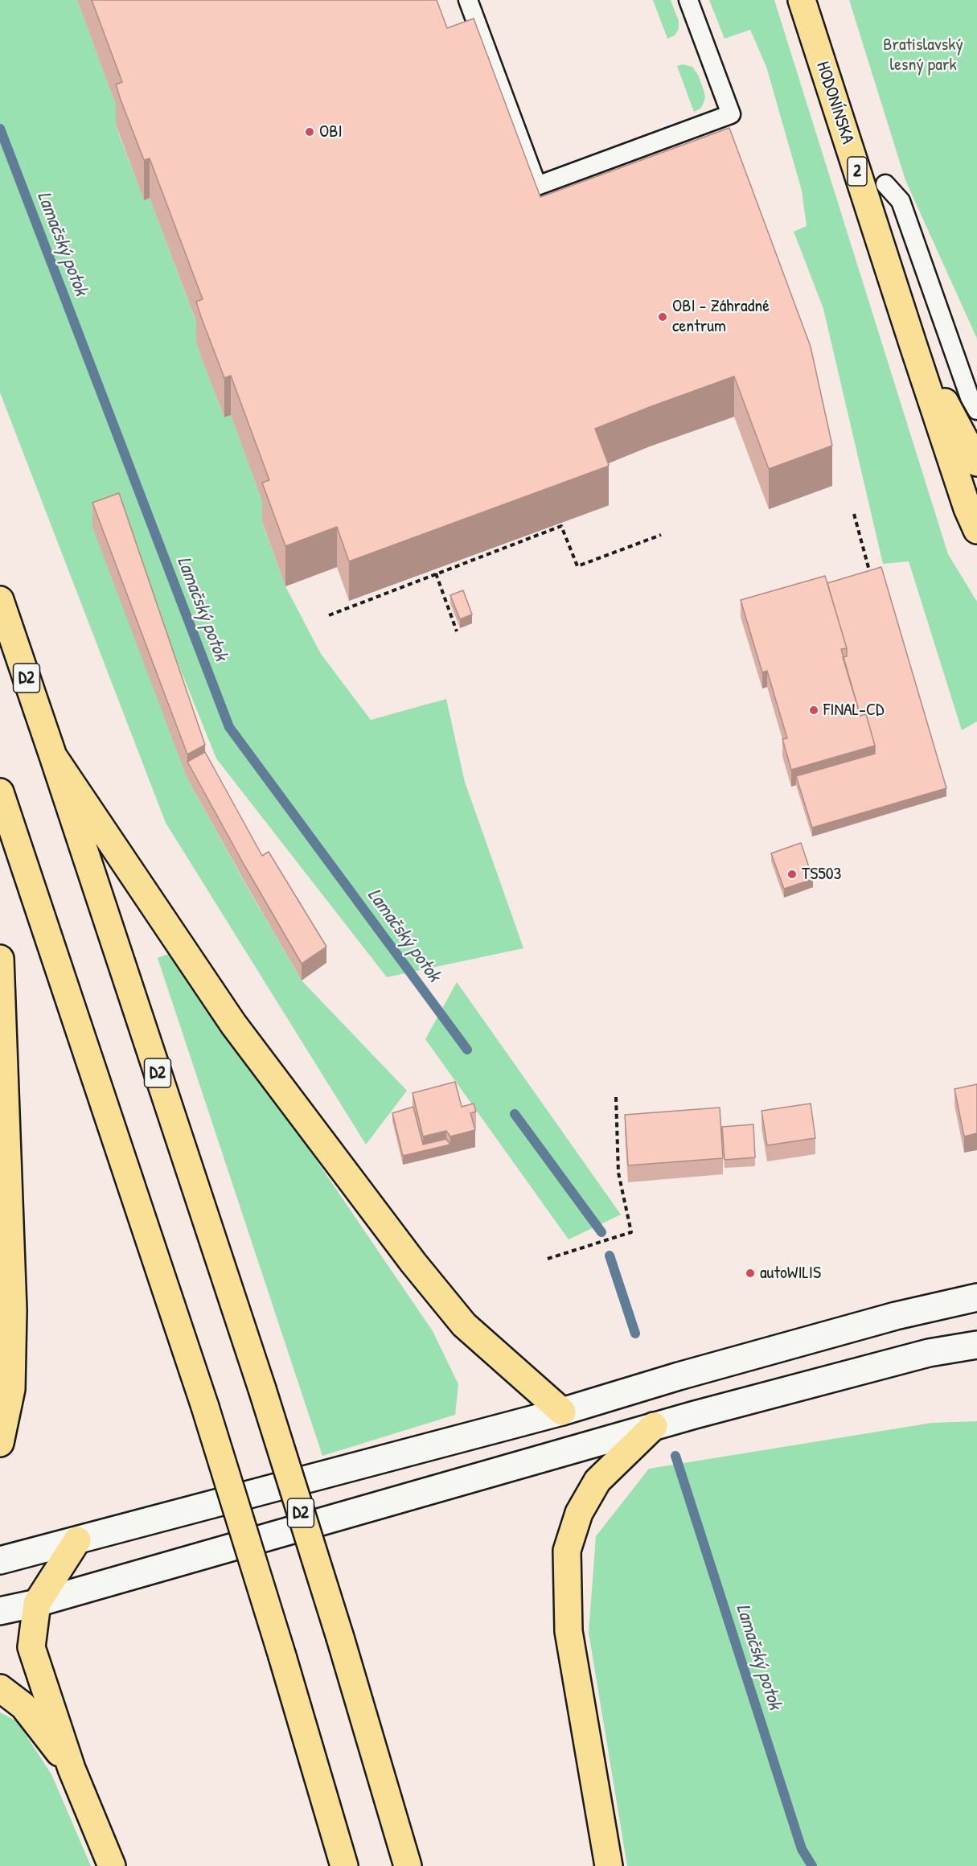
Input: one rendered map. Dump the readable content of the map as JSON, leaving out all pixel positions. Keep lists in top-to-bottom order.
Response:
{
  "streets": {
    "main road": ["HODONÍNSKA", "2", "D2"]
  },
  "water": ["Lamačský potok"],
  "parks": ["Bratislavský lesný park"],
  "places": [
    "OBI",
    "OBI - Záhradné centrum",
    "FINAL-CD",
    "TS503",
    "autoWILIS"
  ]
}
